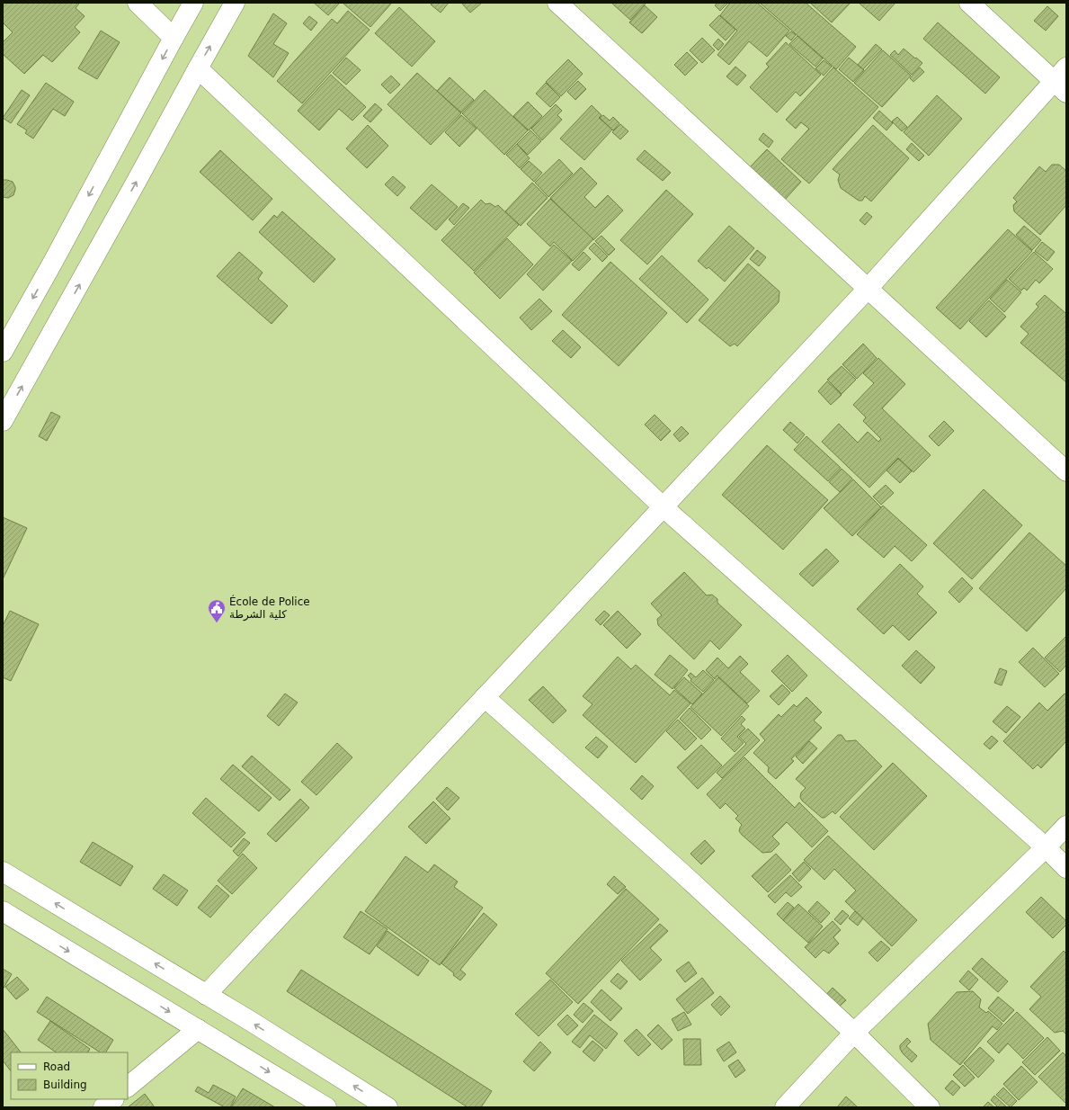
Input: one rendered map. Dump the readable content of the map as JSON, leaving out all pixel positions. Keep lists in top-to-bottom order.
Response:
{
  "places": {
    "public building": ["École de Police كلية الشرطة"]
  },
  "legend": ["Road", "Building"]
}
